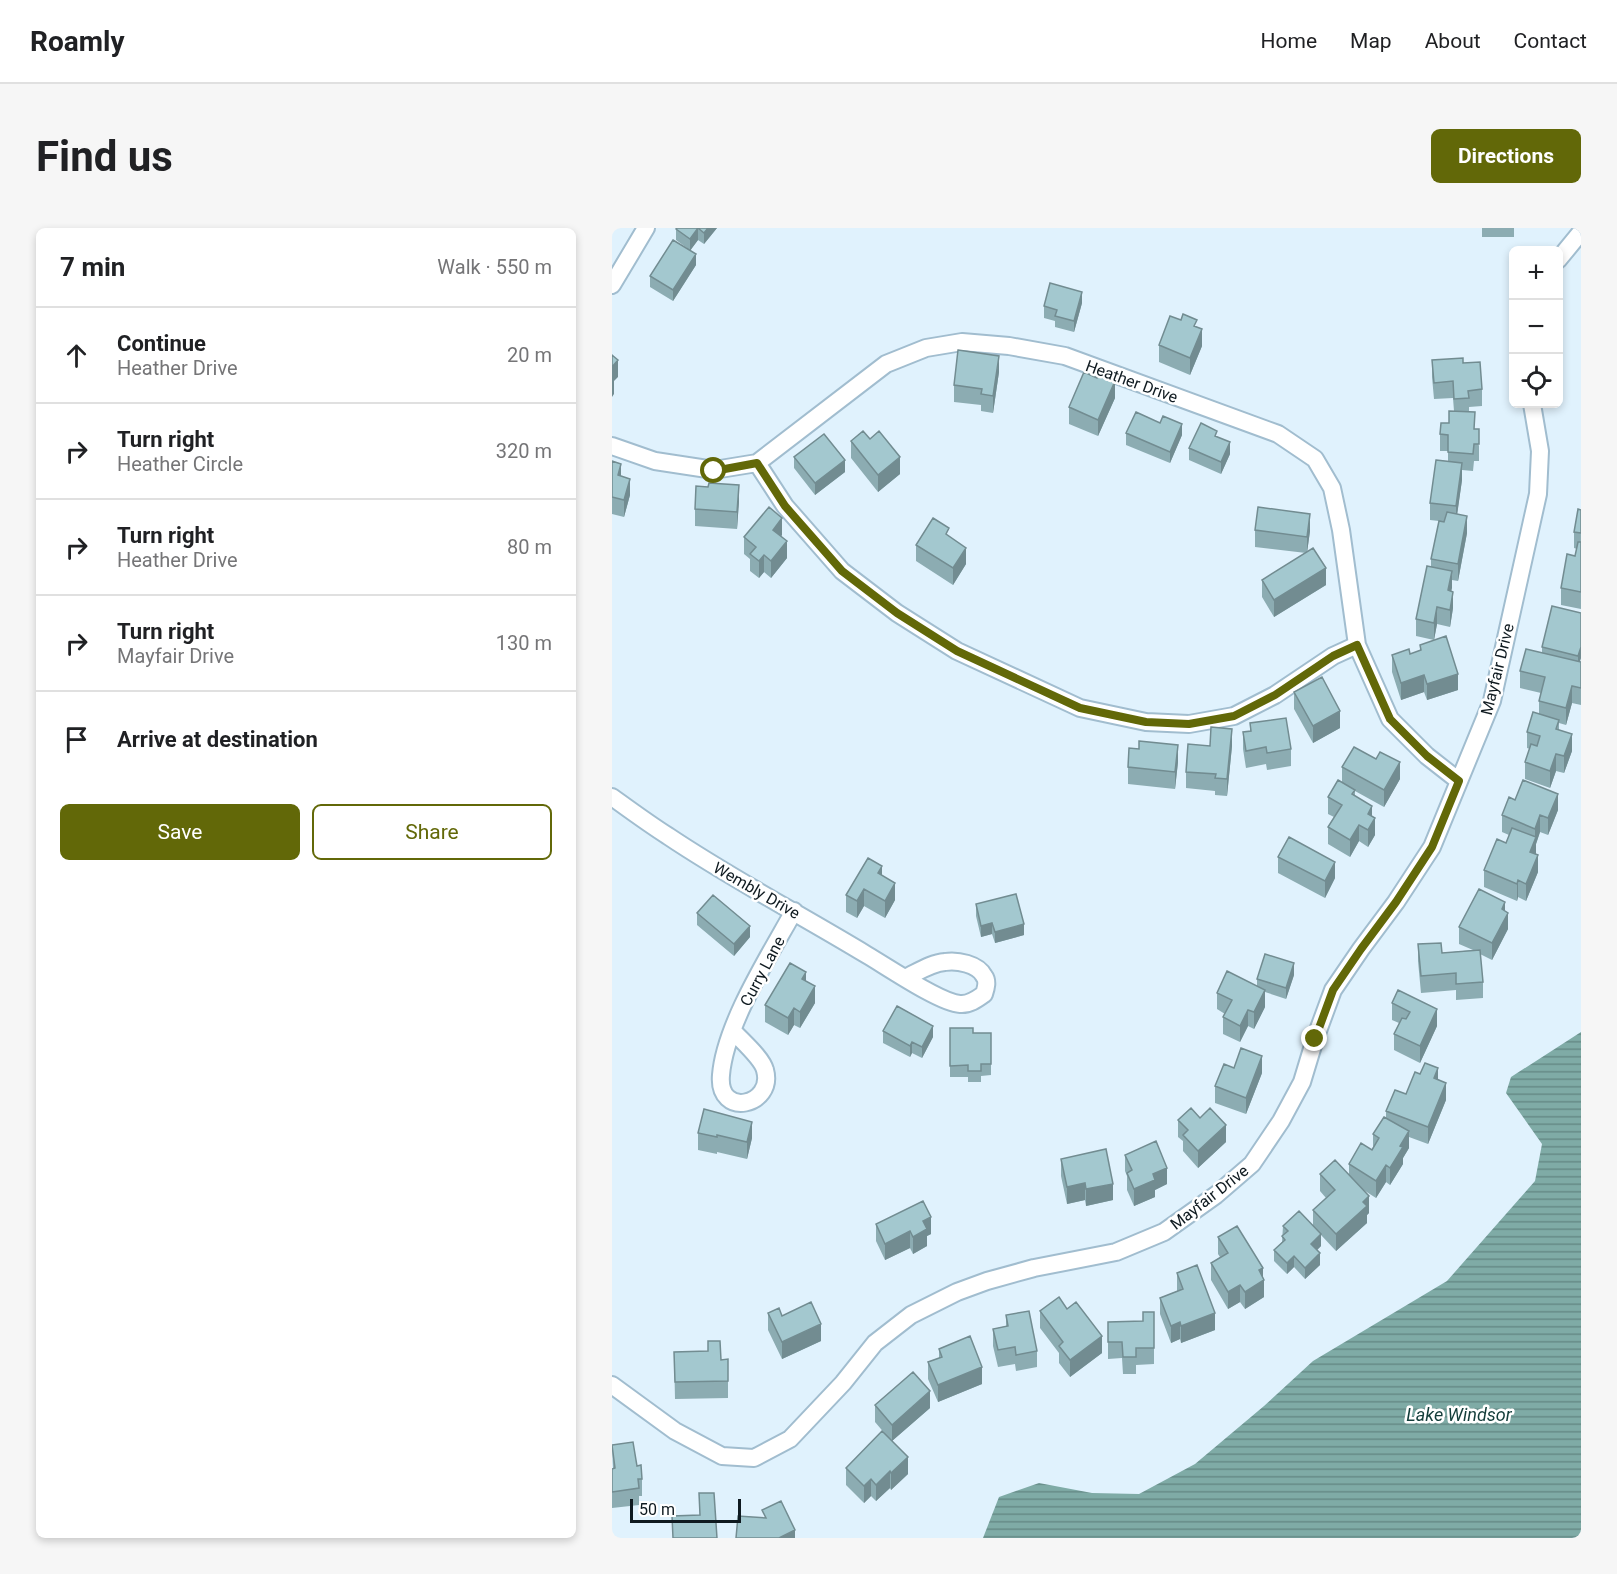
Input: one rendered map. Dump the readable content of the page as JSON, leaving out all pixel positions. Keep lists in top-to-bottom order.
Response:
{
  "streets": {
    "street": [
      "Heather Drive",
      "Mayfair Drive",
      "Wembly Drive",
      "Curry Lane"
    ]
  },
  "crossings": [
    ["Heather Drive", "Mayfair Drive"],
    ["Wembly Drive", "Curry Lane"]
  ],
  "water": ["Lake Windsor"],
  "scale_bar": "50 m",
  "page": {
    "header": "Roamly",
    "nav": [
      "Home",
      "Map",
      "About",
      "Contact"
    ],
    "buttons": [
      "Directions",
      ["Save", "Share"]
    ],
    "title": "Find us",
    "heading": ["7 min", "Walk · 550 m"],
    "map_buttons": ["+", "−"],
    "list": [
      ["Continue", "Heather Drive", "20 m"],
      ["Turn right", "Heather Circle", "320 m"],
      ["Turn right", "Heather Drive", "80 m"],
      ["Turn right", "Mayfair Drive", "130 m"],
      "Arrive at destination"
    ],
    "scale": "50 m"
  }
}
